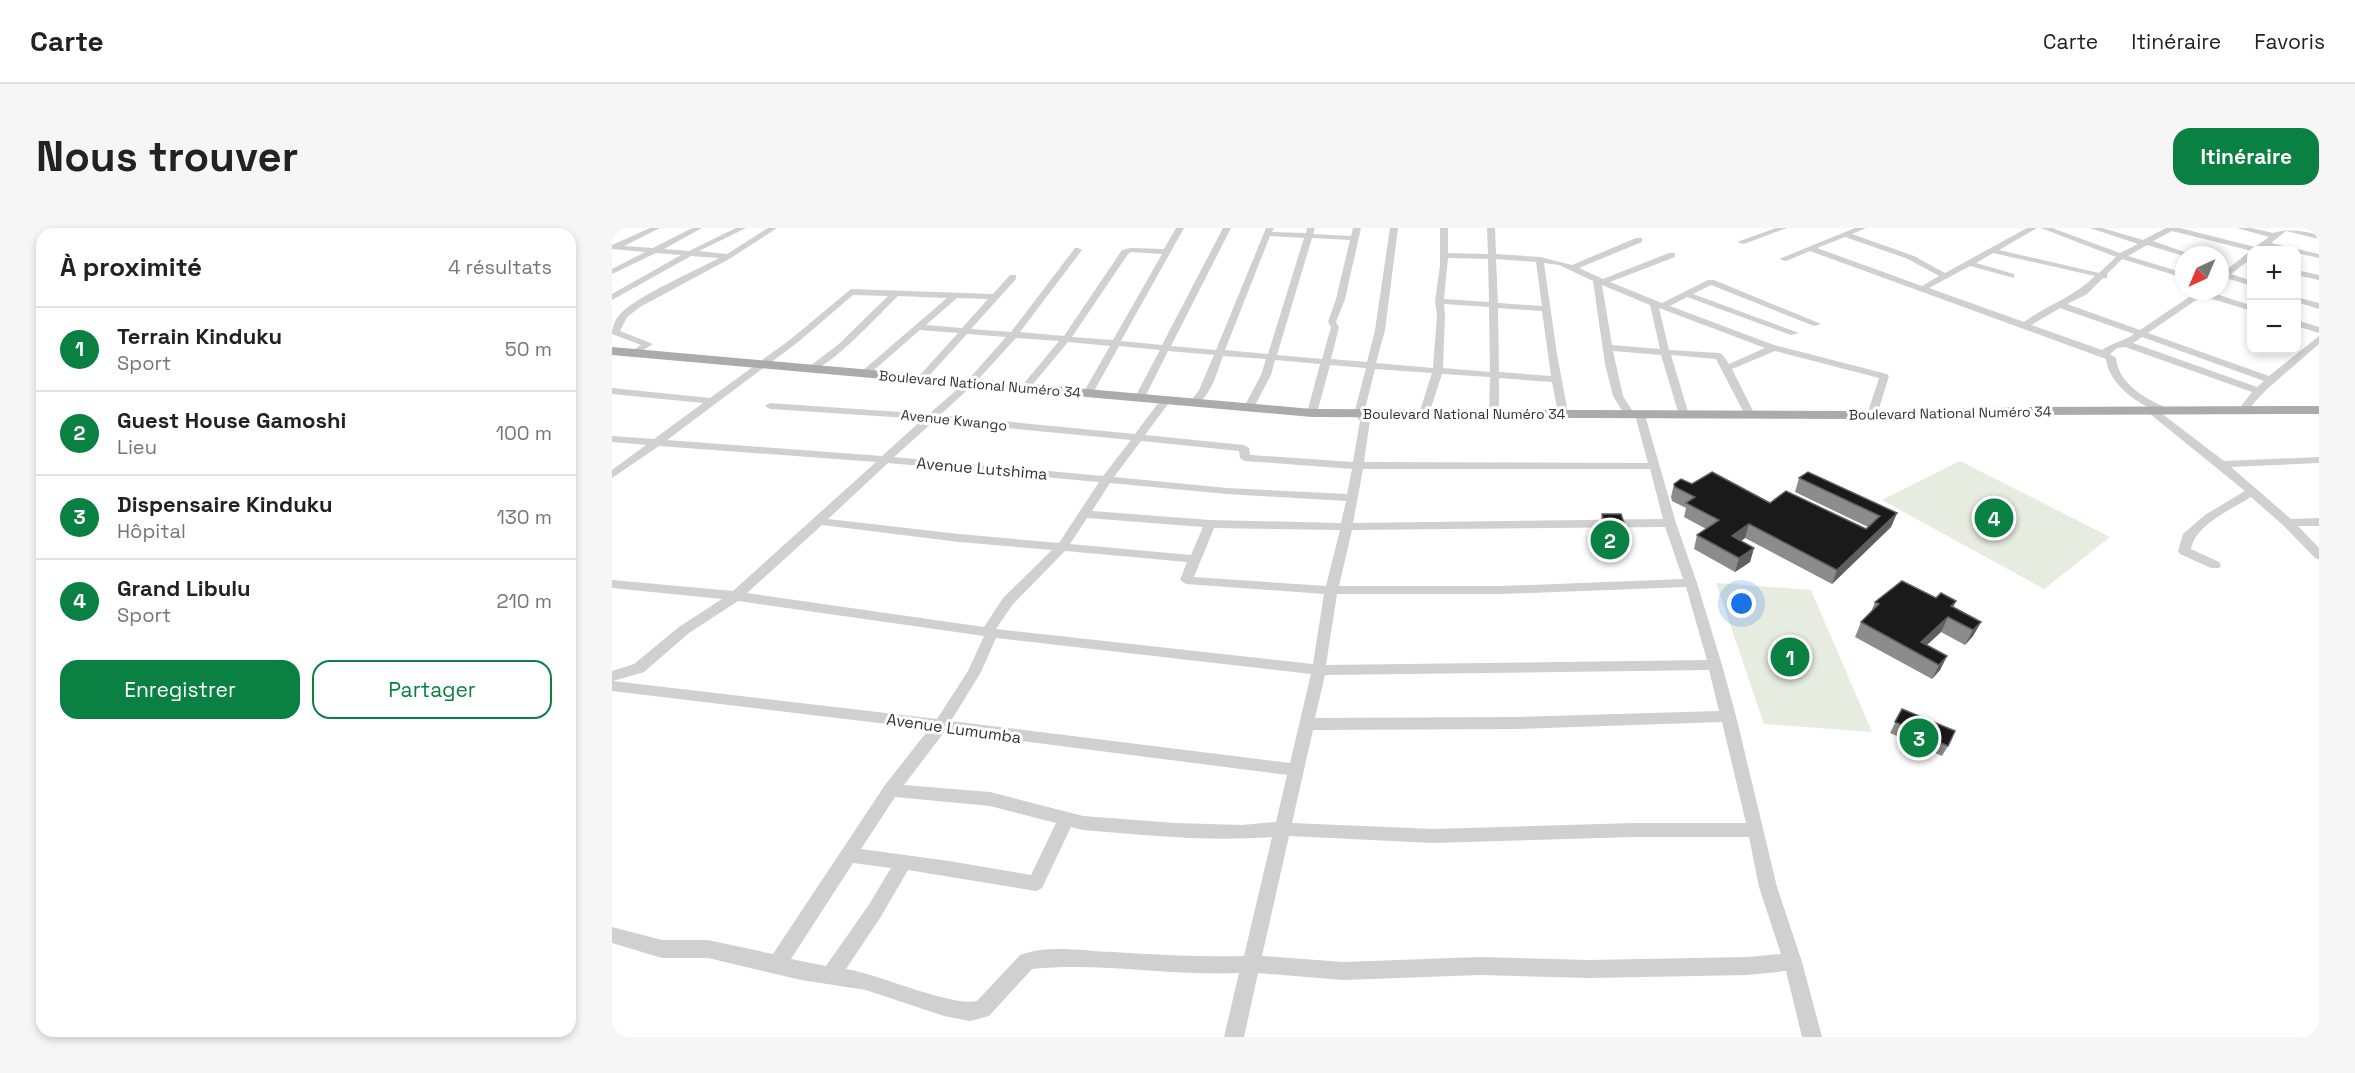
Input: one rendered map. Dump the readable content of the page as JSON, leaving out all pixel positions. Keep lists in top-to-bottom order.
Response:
{
  "streets": {
    "main road": ["Boulevard National Numéro 34"],
    "street": ["Avenue Kwango", "Avenue Lutshima", "Avenue Lumumba"]
  },
  "north": "bottom left",
  "page": {
    "header": "Carte",
    "nav": ["Carte", "Itinéraire", "Favoris"],
    "buttons": [
      "Itinéraire",
      ["Enregistrer", "Partager"]
    ],
    "title": "Nous trouver",
    "heading": ["À proximité", "4 résultats"],
    "map_buttons": ["+", "−"],
    "list": [
      {
        "mark": "1",
        "name": "Terrain Kinduku",
        "note": "Sport",
        "value": "50 m"
      },
      {
        "mark": "2",
        "name": "Guest House Gamoshi",
        "note": "Lieu",
        "value": "100 m"
      },
      {
        "mark": "3",
        "name": "Dispensaire Kinduku",
        "note": "Hôpital",
        "value": "130 m"
      },
      {
        "mark": "4",
        "name": "Grand Libulu",
        "note": "Sport",
        "value": "210 m"
      }
    ],
    "pins": [
      "4",
      "2",
      "1",
      "3"
    ]
  }
}
